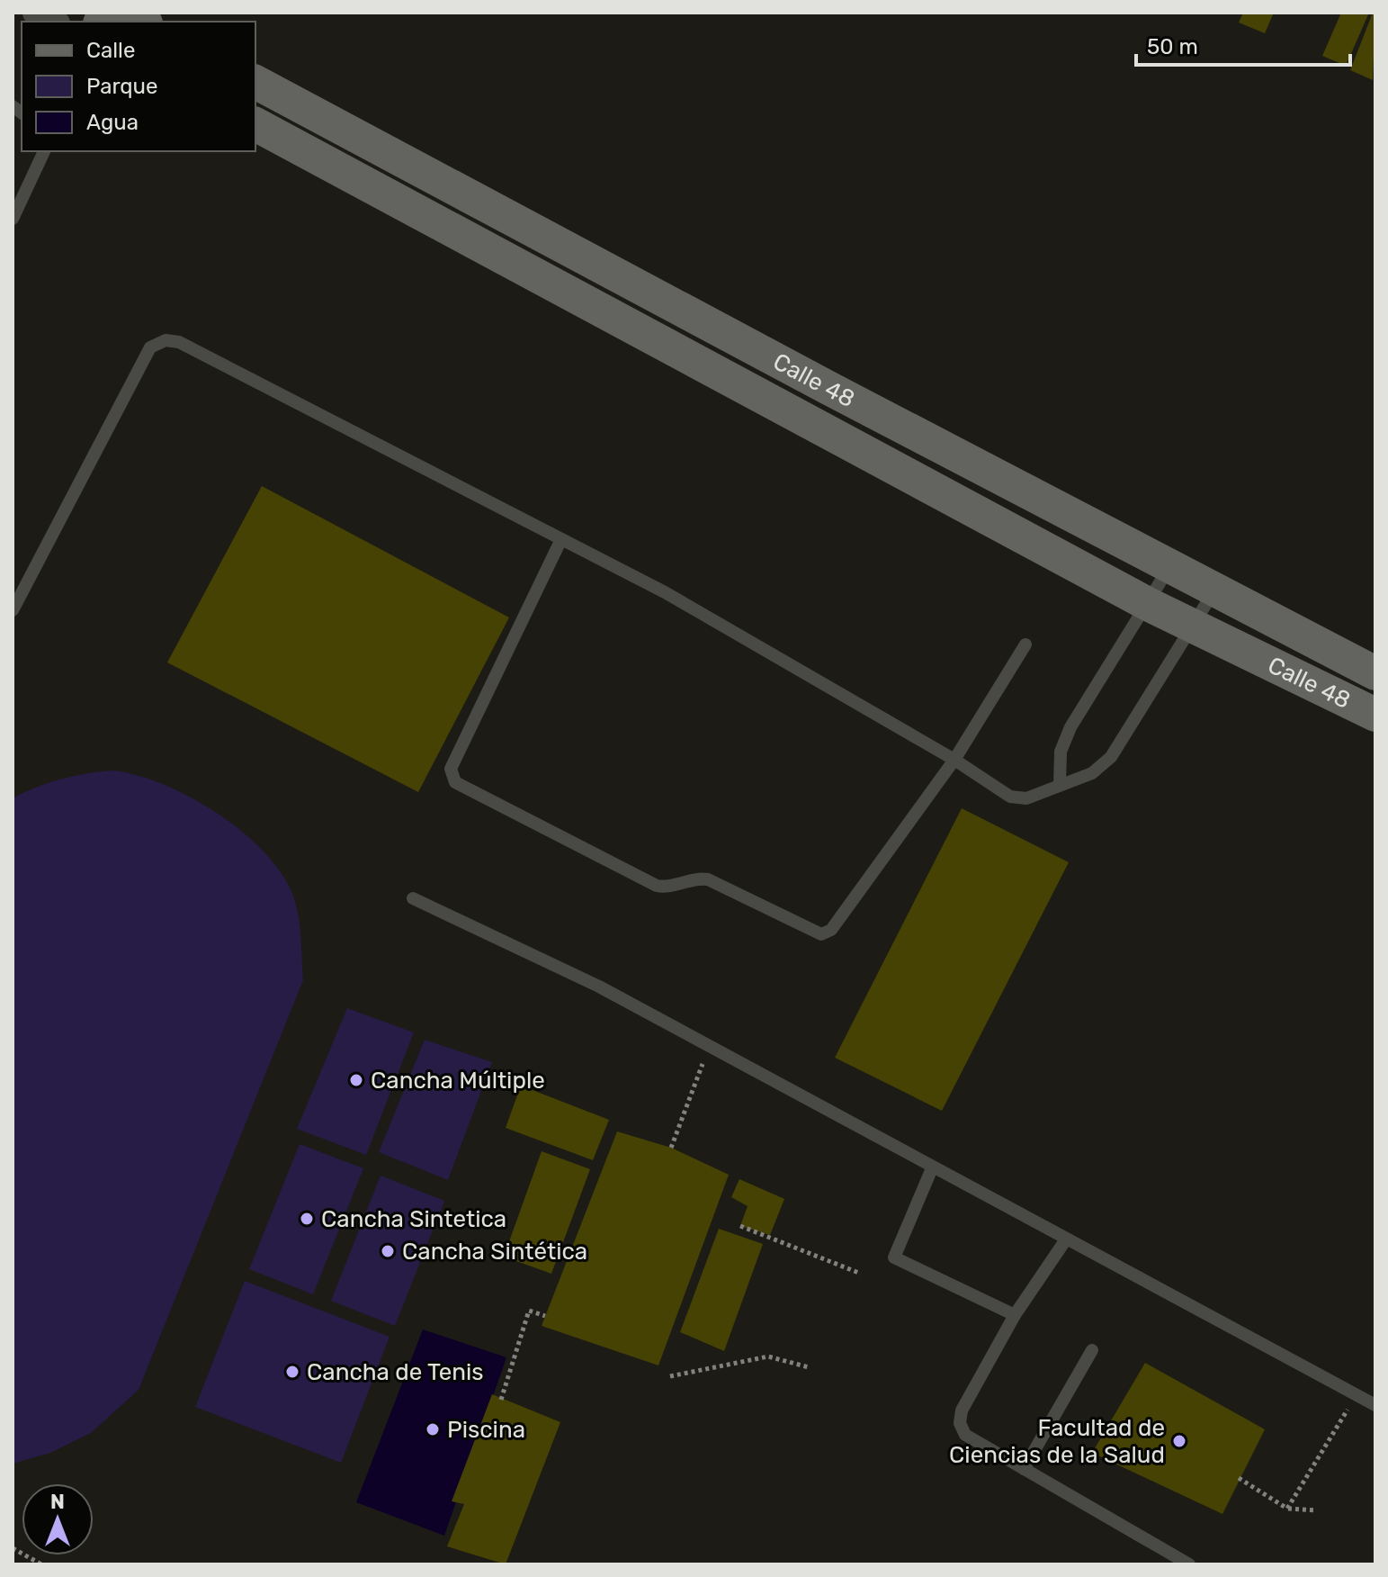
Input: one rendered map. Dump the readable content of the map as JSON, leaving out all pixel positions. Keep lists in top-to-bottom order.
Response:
{
  "streets": {
    "main road": ["Calle 48"]
  },
  "places": [
    "Cancha Múltiple",
    "Cancha Sintetica",
    "Cancha Sintética",
    "Cancha de Tenis",
    "Piscina",
    "Facultad de Ciencias de la Salud"
  ],
  "legend": ["Calle", "Parque", "Agua"],
  "scale_bar": "50 m",
  "north": "top"
}
